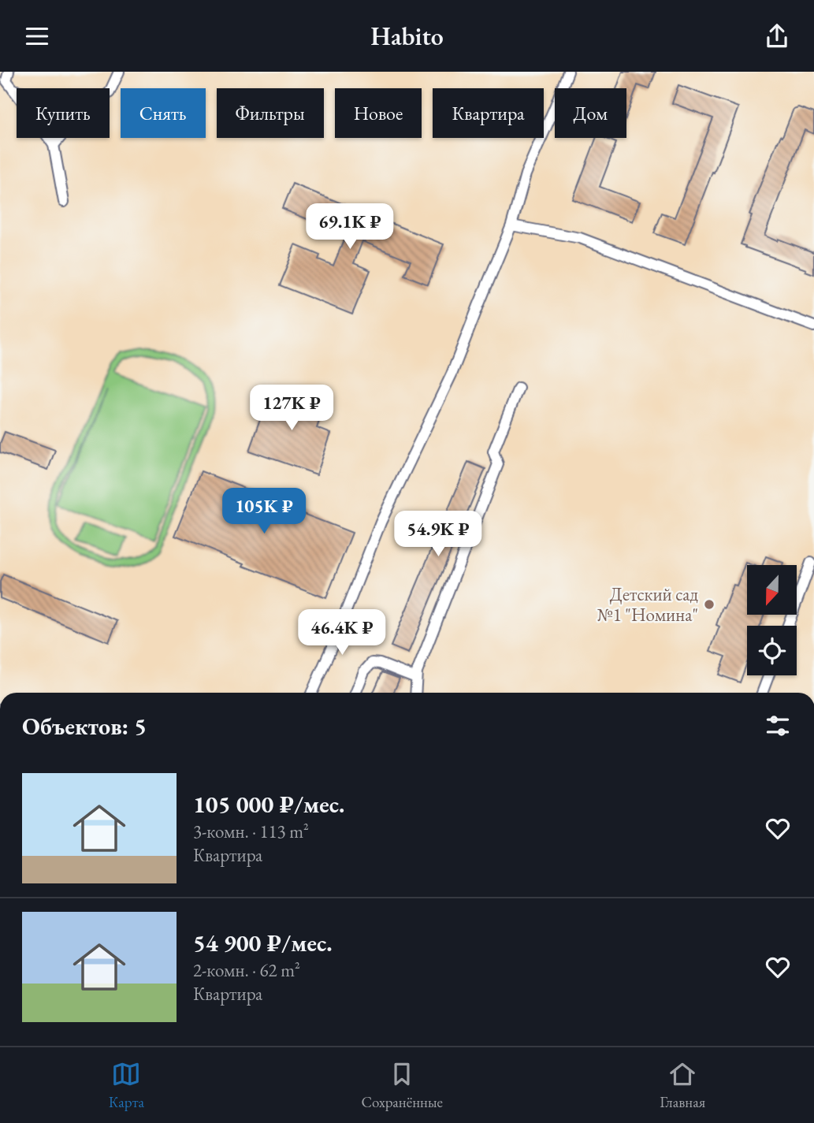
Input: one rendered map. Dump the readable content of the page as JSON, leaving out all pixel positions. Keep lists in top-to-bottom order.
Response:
{
  "places": ["Детский сад №1 \"Номина\""],
  "north": "bottom",
  "page": {
    "header": "Habito",
    "chip": [
      "Купить",
      "Снять",
      "Фильтры",
      "Новое",
      "Квартира",
      "Дом"
    ],
    "price": [
      "69.1K ₽",
      "127K ₽",
      "105K ₽",
      "54.9K ₽",
      "46.4K ₽"
    ],
    "heading": "Объектов: 5",
    "list": [
      {
        "name": "105 000 ₽/мес.",
        "note": "3-комн. · 113 m² · Квартира"
      },
      {
        "name": "54 900 ₽/мес.",
        "note": "2-комн. · 62 m² · Квартира"
      }
    ],
    "tabs": ["Карта", "Сохранённые", "Главная"]
  }
}
